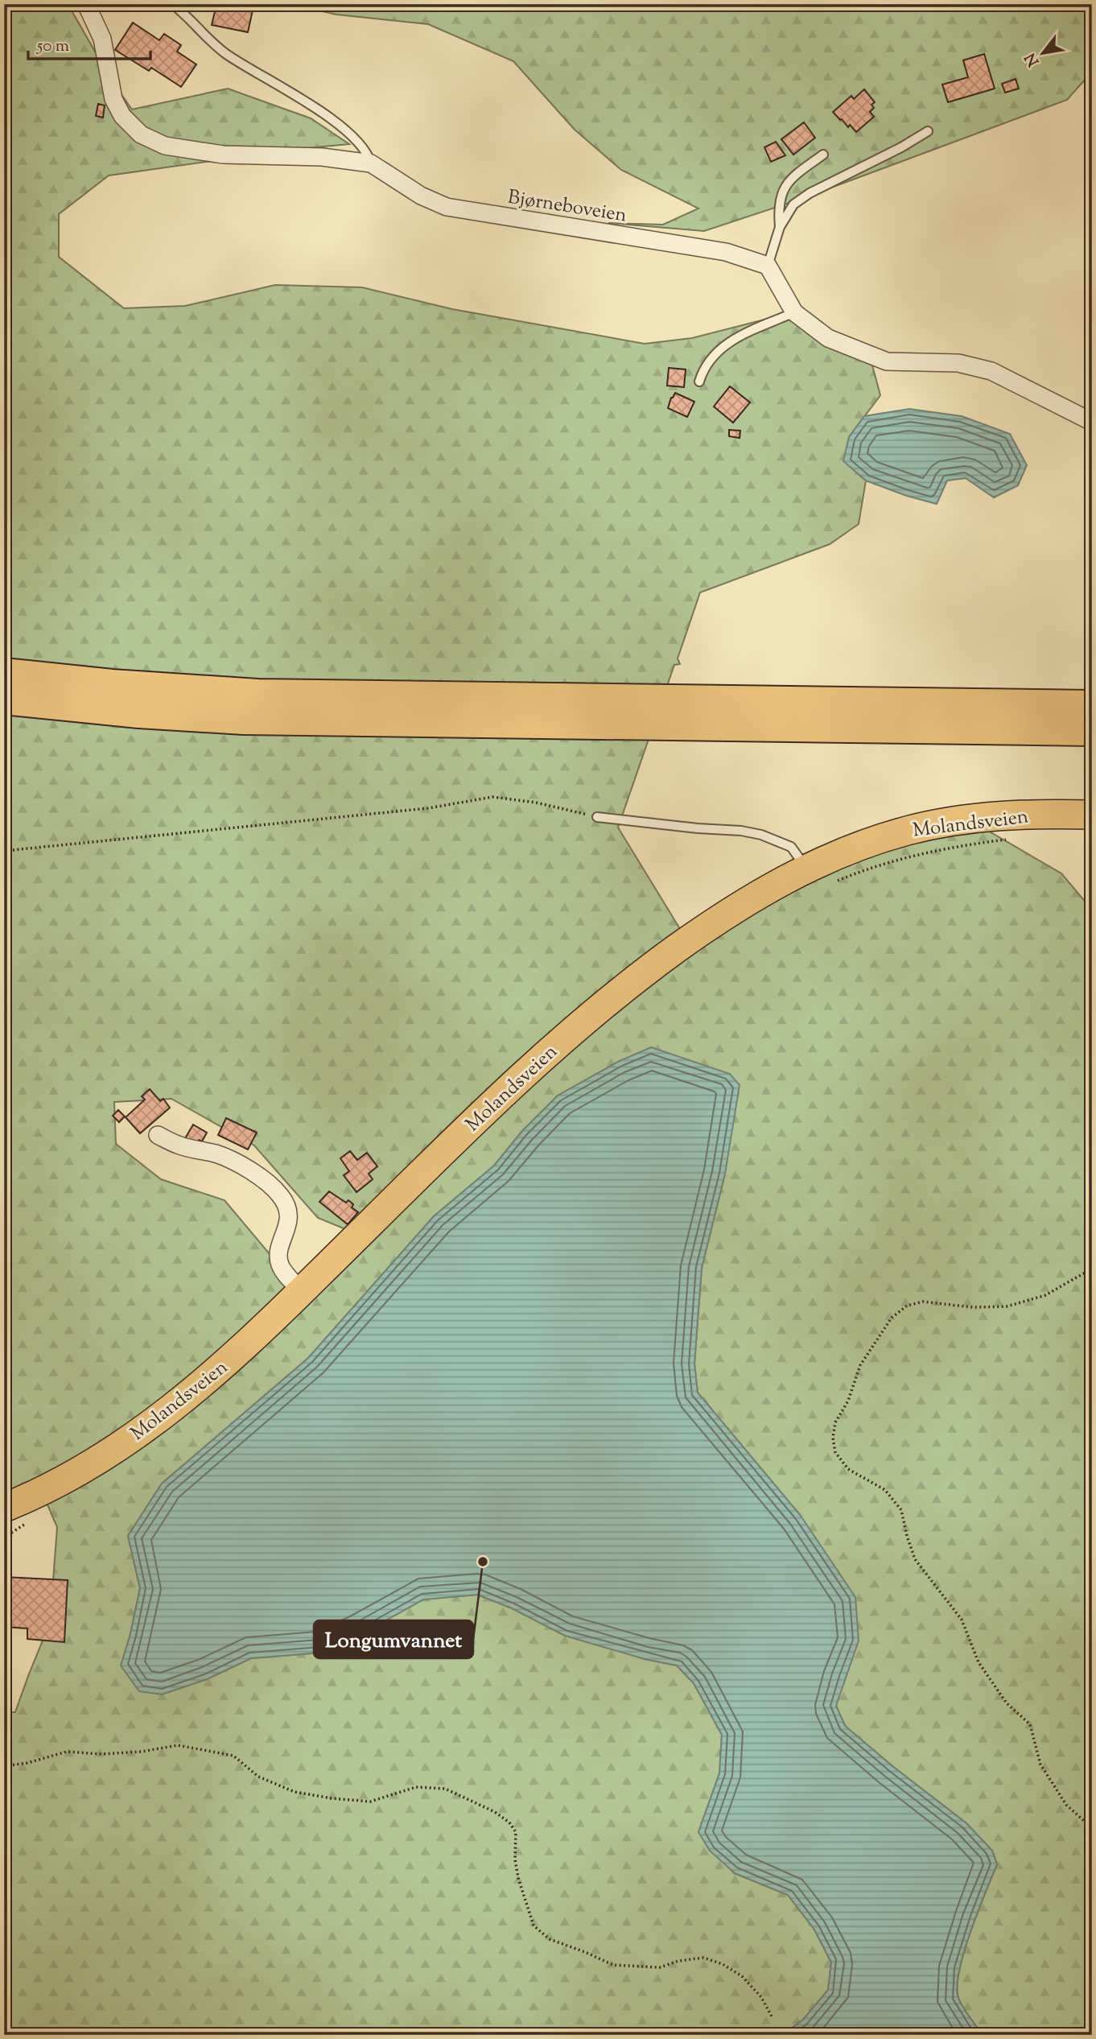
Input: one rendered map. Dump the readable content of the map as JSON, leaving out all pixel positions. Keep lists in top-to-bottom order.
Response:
{
  "streets": {
    "main road": ["Molandsveien"],
    "street": ["Bjørneboveien"]
  },
  "places": ["Longumvannet"],
  "scale_bar": "50 m",
  "north": "bottom left"
}
